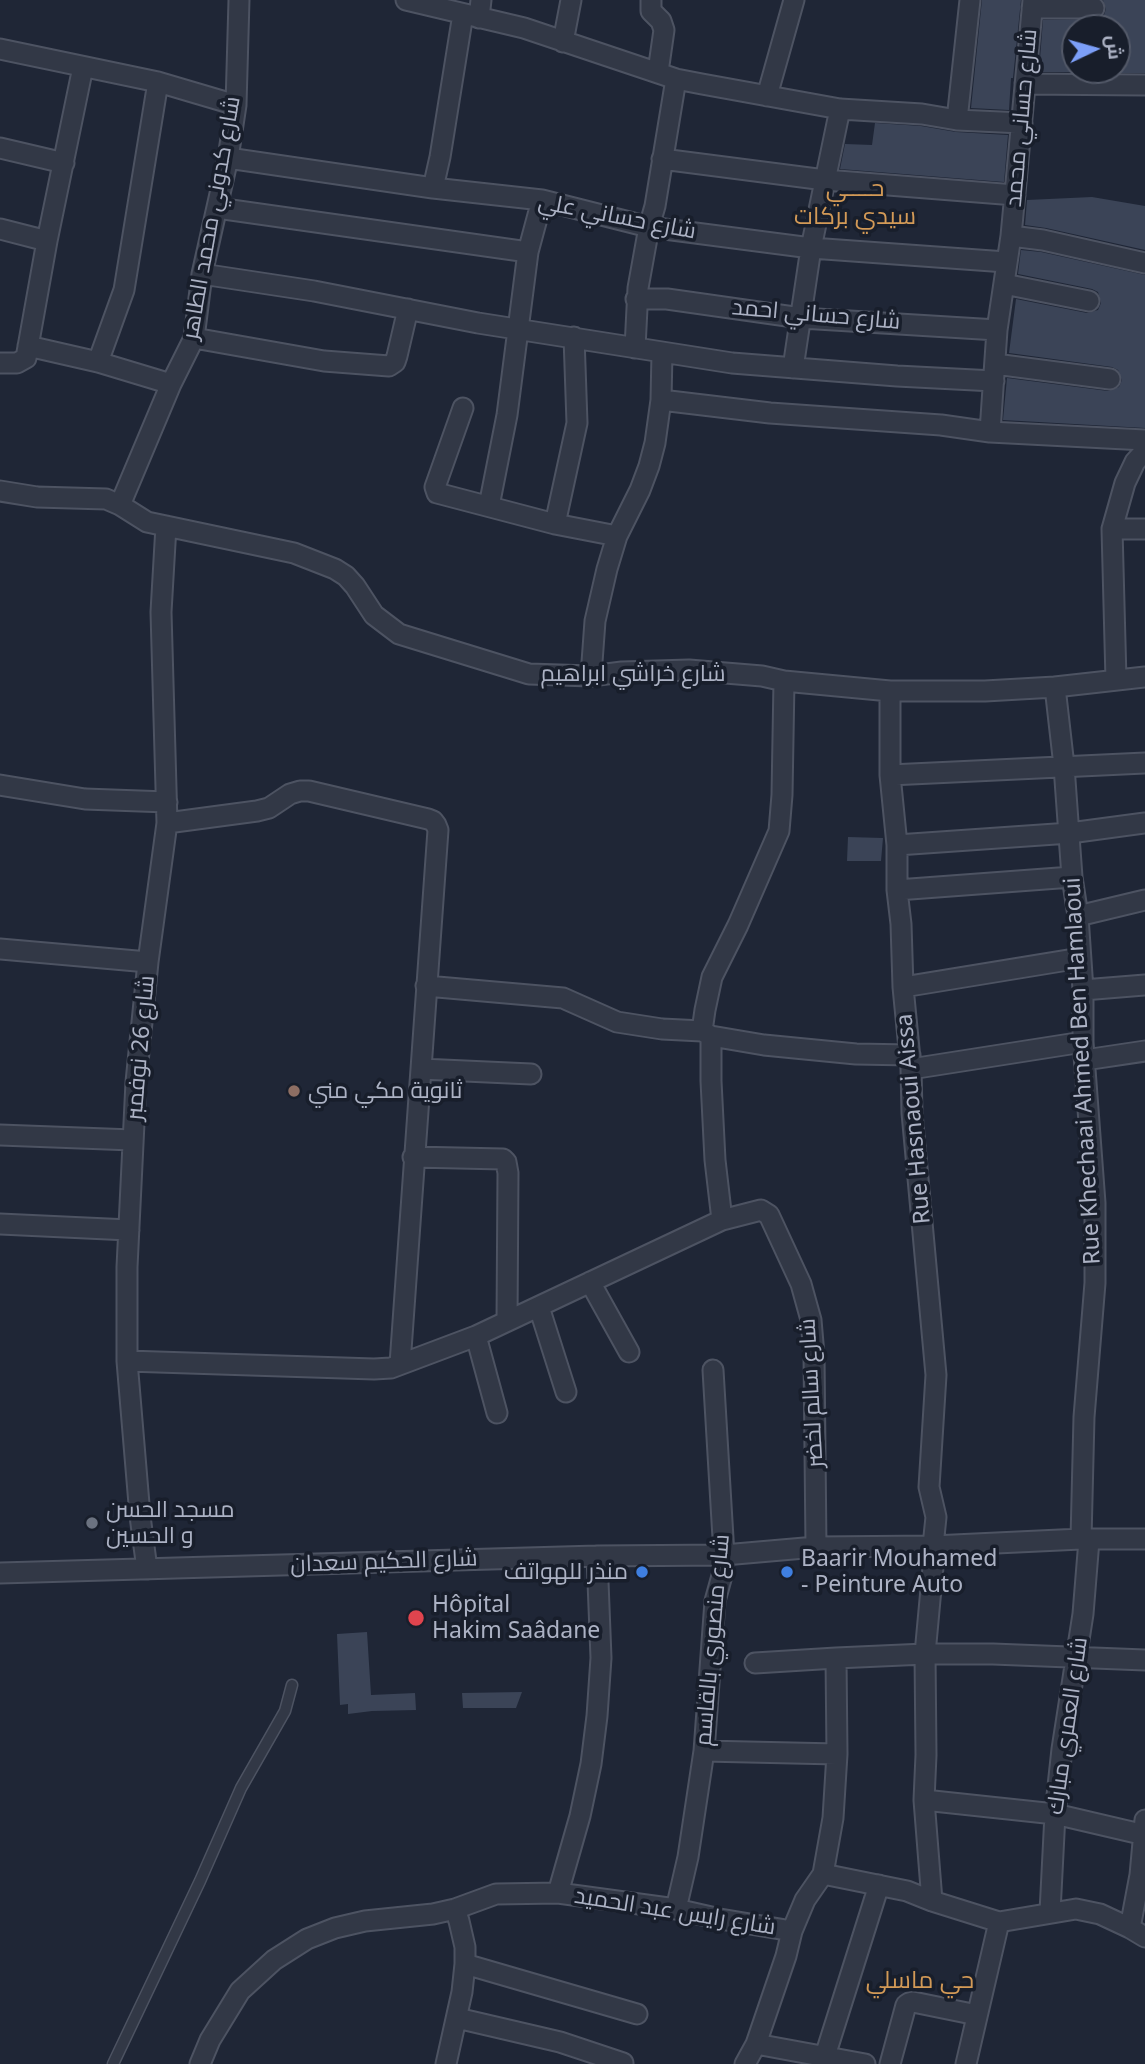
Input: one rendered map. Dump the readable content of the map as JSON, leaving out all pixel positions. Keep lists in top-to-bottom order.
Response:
{
  "streets": {
    "street": [
      "شارع حساني محمد",
      "شارع حساني علي",
      "شارع كدوني محمد الطاهر",
      "شارع حساني احمد",
      "شارع خراشي ابراهيم",
      "شارع 26 نوفمبر",
      "Rue Khechaai Ahmed Ben Hamlaoui",
      "Rue Hasnaoui Aissa",
      "شارع سالم لخضر",
      "شارع الحكيم سعدان",
      "شارع منصوري بالقاسم",
      "شارع العمري مبارك",
      "شارع رايس عبد الحميد"
    ]
  },
  "crossings": [
    ["شارع حساني محمد", "شارع حساني علي"],
    ["شارع حساني محمد", "شارع حساني احمد"],
    ["شارع حساني علي", "شارع كدوني محمد الطاهر"],
    ["شارع كدوني محمد الطاهر", "شارع خراشي ابراهيم"],
    ["شارع خراشي ابراهيم", "شارع 26 نوفمبر"],
    ["شارع خراشي ابراهيم", "Rue Khechaai Ahmed Ben Hamlaoui"],
    ["شارع خراشي ابراهيم", "Rue Hasnaoui Aissa"],
    ["شارع 26 نوفمبر", "شارع الحكيم سعدان"],
    ["Rue Khechaai Ahmed Ben Hamlaoui", "شارع الحكيم سعدان"],
    ["Rue Khechaai Ahmed Ben Hamlaoui", "شارع العمري مبارك"],
    ["Rue Hasnaoui Aissa", "شارع الحكيم سعدان"],
    ["شارع سالم لخضر", "شارع الحكيم سعدان"],
    ["شارع الحكيم سعدان", "شارع منصوري بالقاسم"],
    ["شارع الحكيم سعدان", "شارع العمري مبارك"],
    ["شارع منصوري بالقاسم", "شارع رايس عبد الحميد"]
  ],
  "districts": ["حــــي سيدي بركات", "حي ماسلي"],
  "places": [
    "ثانوية مكي مني",
    "مسجد الحسن و الحسين",
    "منذر للهواتف",
    "Baarir Mouhamed - Peinture Auto",
    "Hôpital Hakim Saâdane"
  ],
  "north": "right"
}
